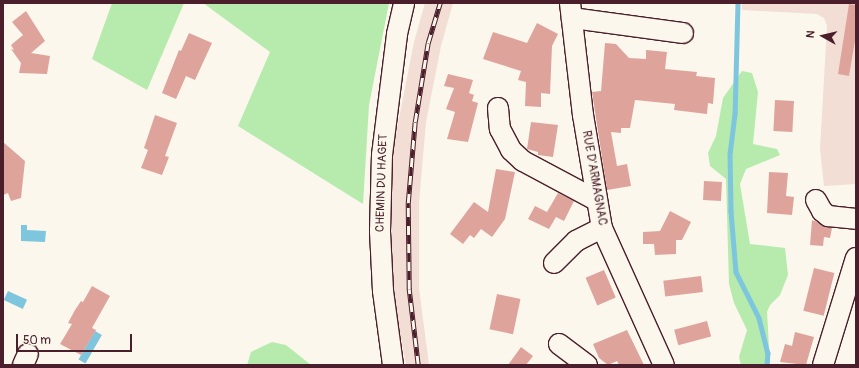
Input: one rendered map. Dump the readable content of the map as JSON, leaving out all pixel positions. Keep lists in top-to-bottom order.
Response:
{
  "streets": {
    "street": ["RUE D'ARMAGNAC", "CHEMIN DU HAGET"]
  },
  "scale_bar": "50 m",
  "north": "left"
}
